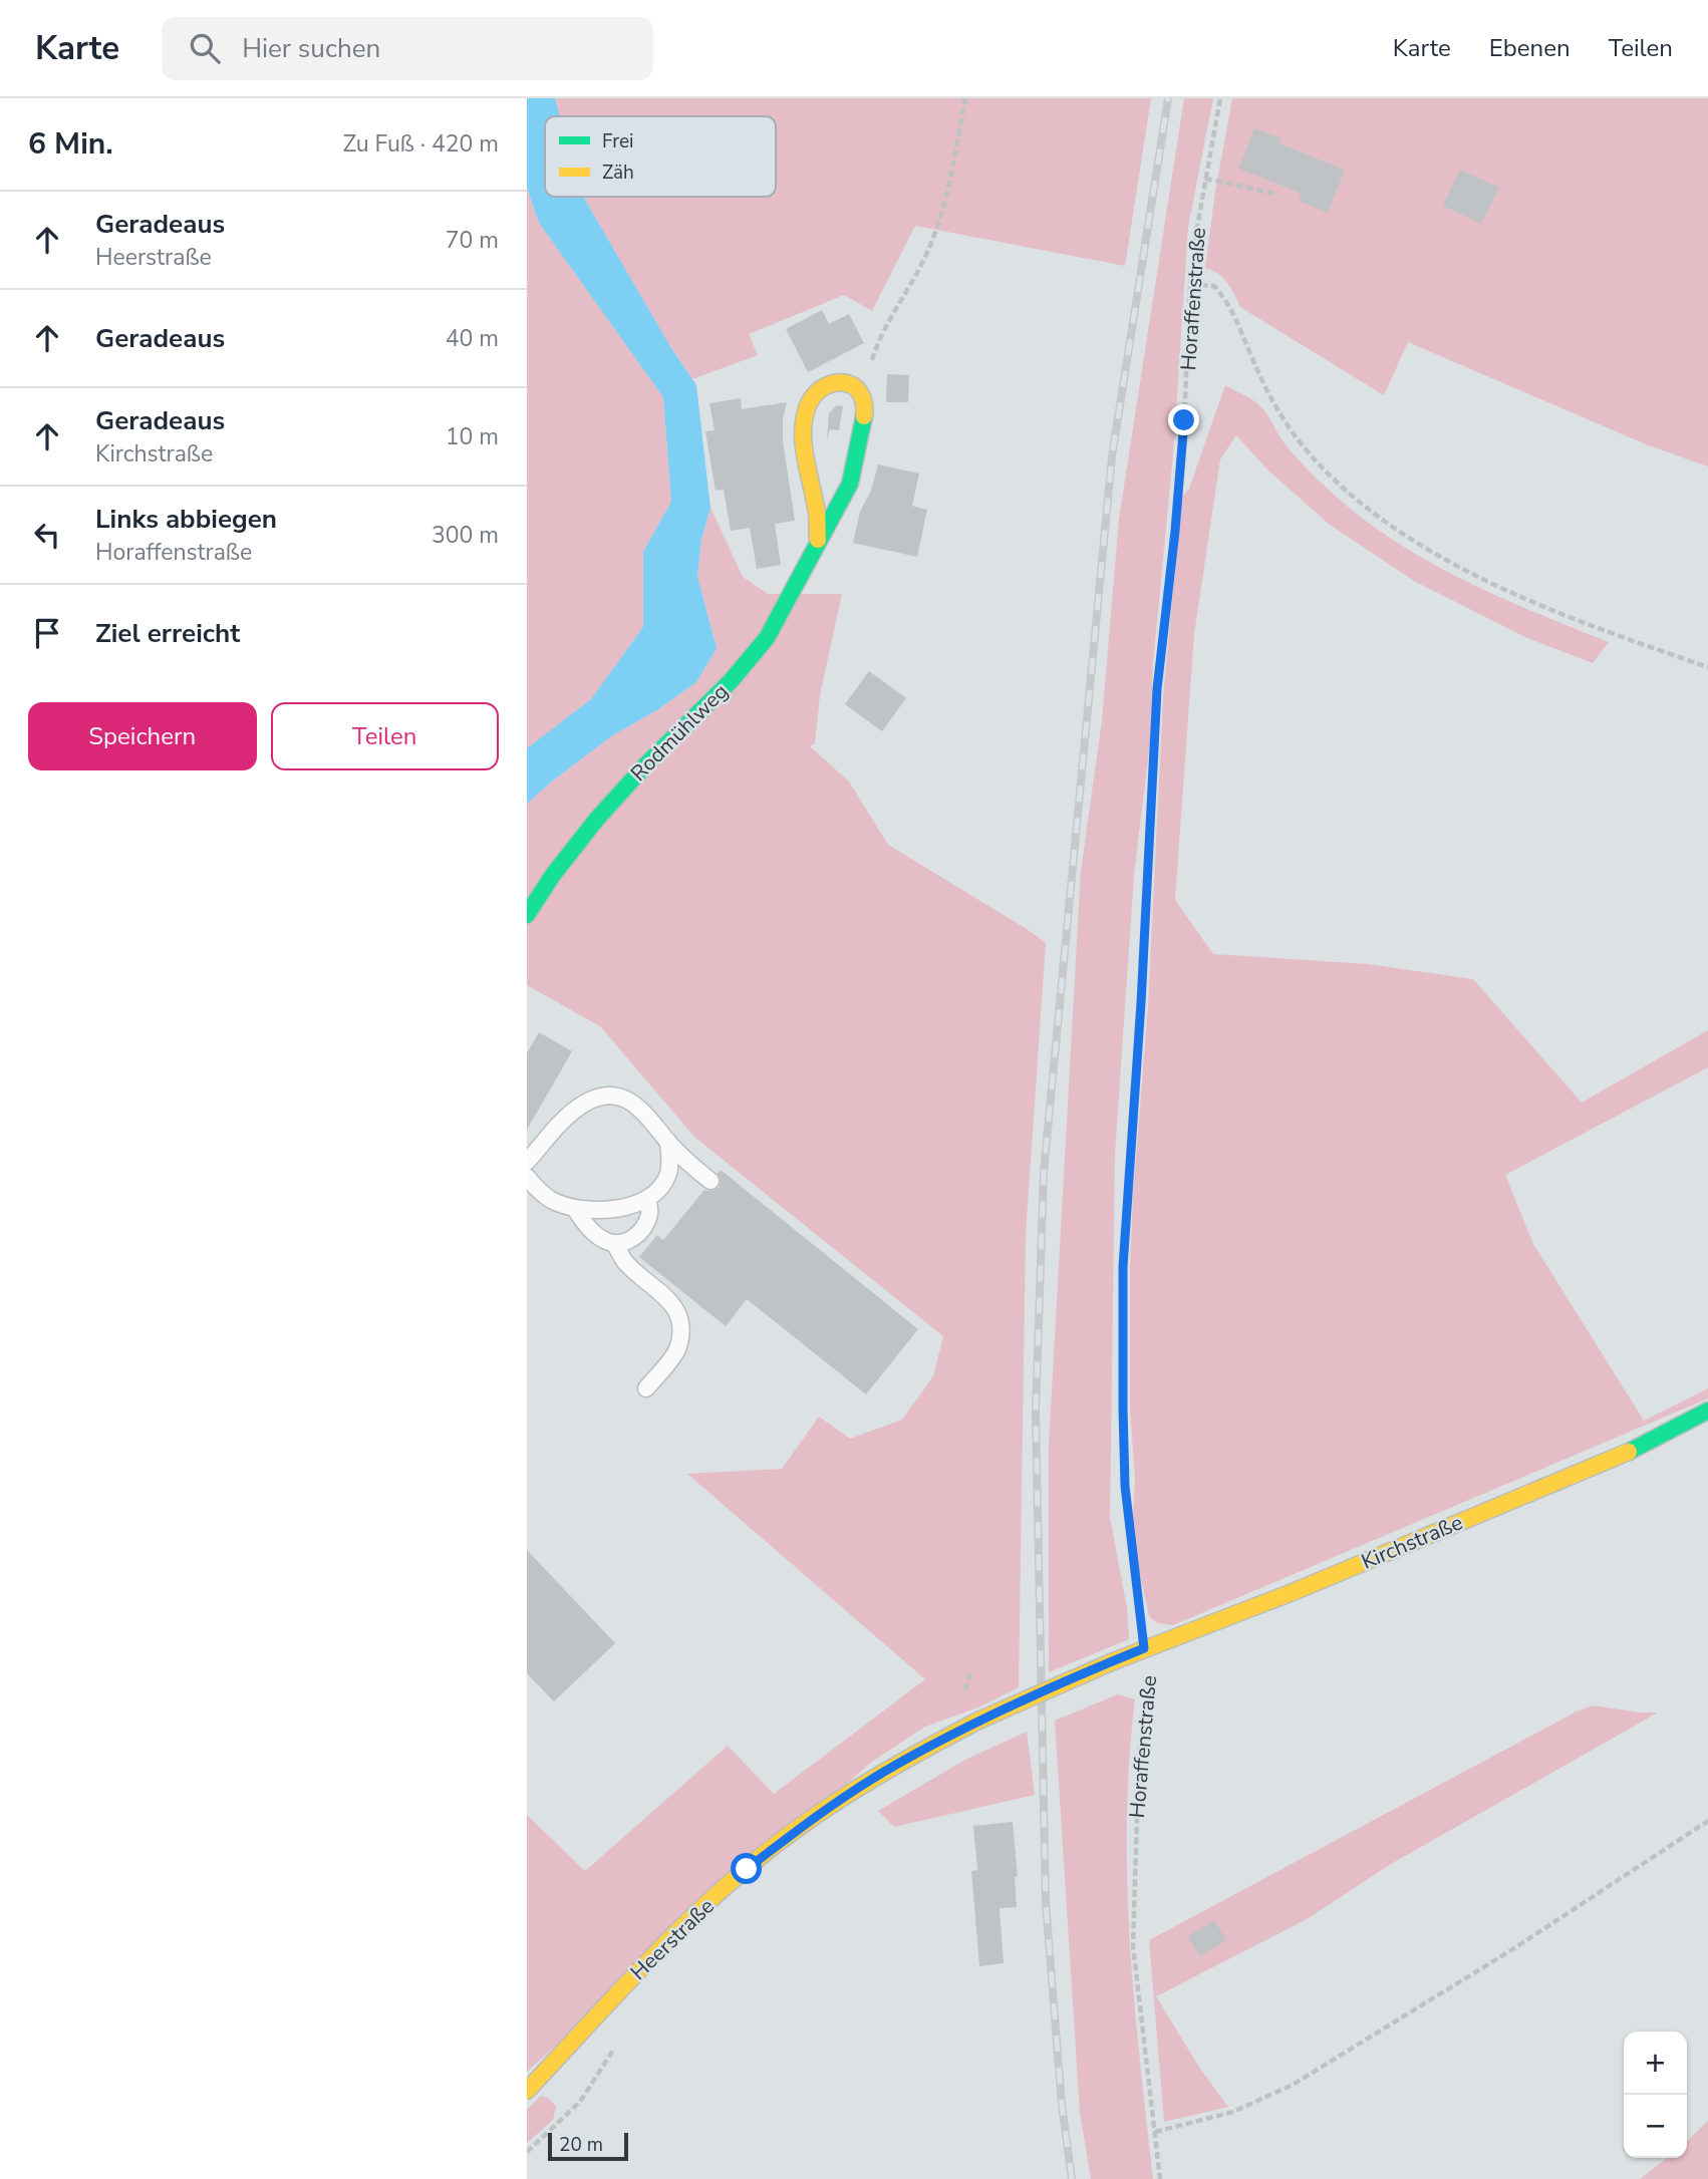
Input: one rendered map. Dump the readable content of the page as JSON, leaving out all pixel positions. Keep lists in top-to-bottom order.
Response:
{
  "streets": {
    "street": ["Rodmühlweg", "Kirchstraße", "Heerstraße"],
    "path": ["Horaffenstraße"]
  },
  "crossings": [
    ["Horaffenstraße", "Kirchstraße"],
    ["Kirchstraße", "Heerstraße"]
  ],
  "legend": ["Frei", "Zäh"],
  "scale_bar": "20 m",
  "page": {
    "header": "Karte",
    "search": "Hier suchen",
    "nav": ["Karte", "Ebenen", "Teilen"],
    "heading": ["6 Min.", "Zu Fuß · 420 m"],
    "list": [
      ["Geradeaus", "Heerstraße", "70 m"],
      ["Geradeaus", "40 m"],
      ["Geradeaus", "Kirchstraße", "10 m"],
      ["Links abbiegen", "Horaffenstraße", "300 m"],
      "Ziel erreicht"
    ],
    "buttons": ["Speichern", "Teilen"],
    "map_buttons": ["+", "−"],
    "scale": "20 m"
  }
}
